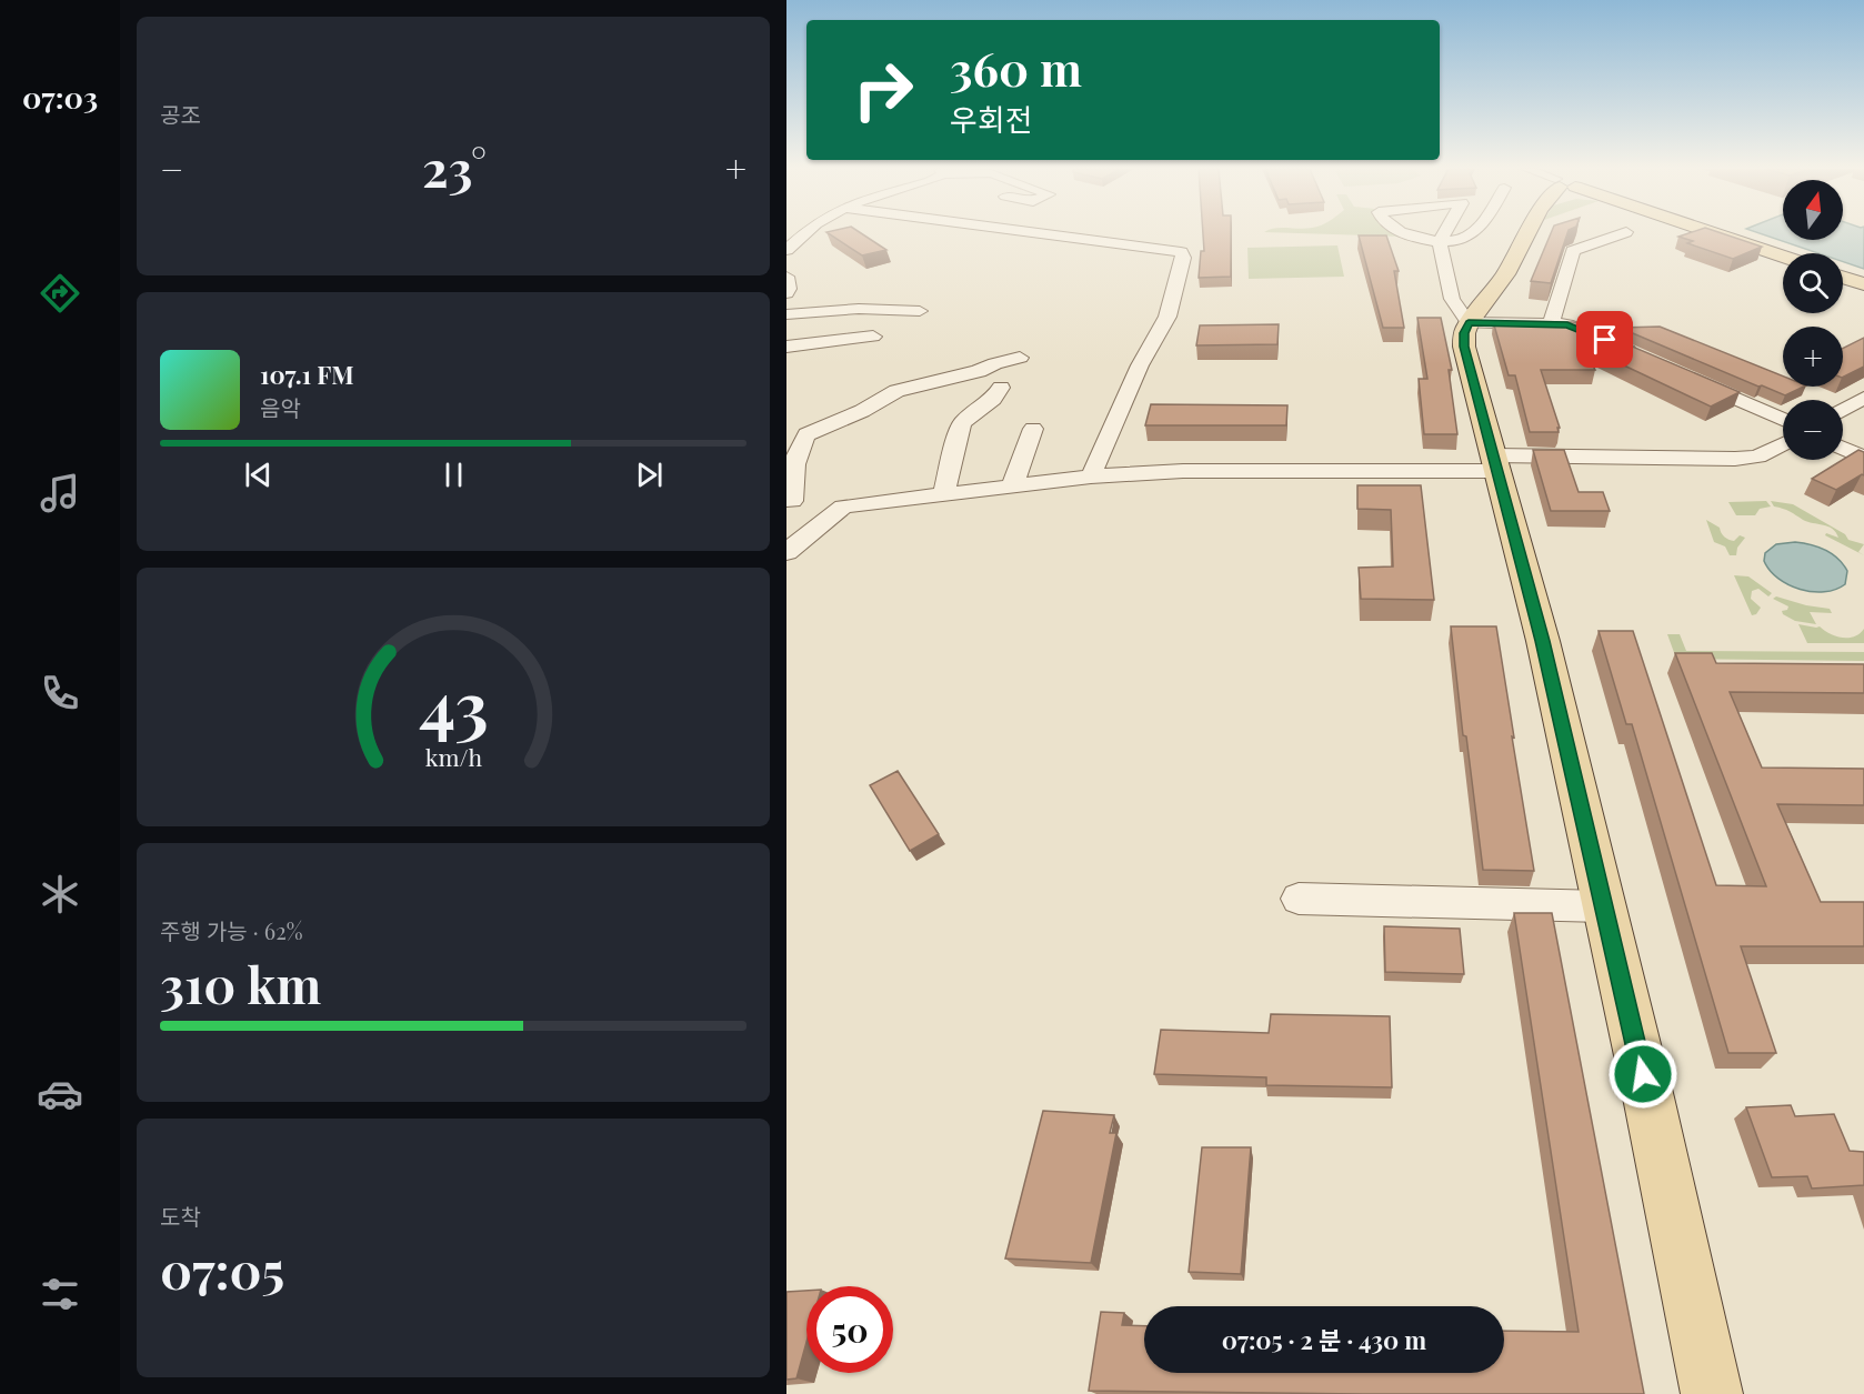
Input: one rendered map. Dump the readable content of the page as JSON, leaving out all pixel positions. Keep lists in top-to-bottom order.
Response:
{
  "north": "top",
  "page": {
    "tabs": "07:03",
    "tile": [
      "공조",
      ["주행 가능 · 62%", "310 km"],
      ["도착", "07:05"]
    ],
    "turn": ["360 m", "우회전"],
    "heat": ["−", "23°", "+"],
    "map_buttons": ["+", "−"],
    "song": ["107.1 FM", "음악"],
    "limit": "50",
    "trip": "07:05 · 2 분 · 430 m",
    "gauge": ["43", "km/h"]
  }
}
